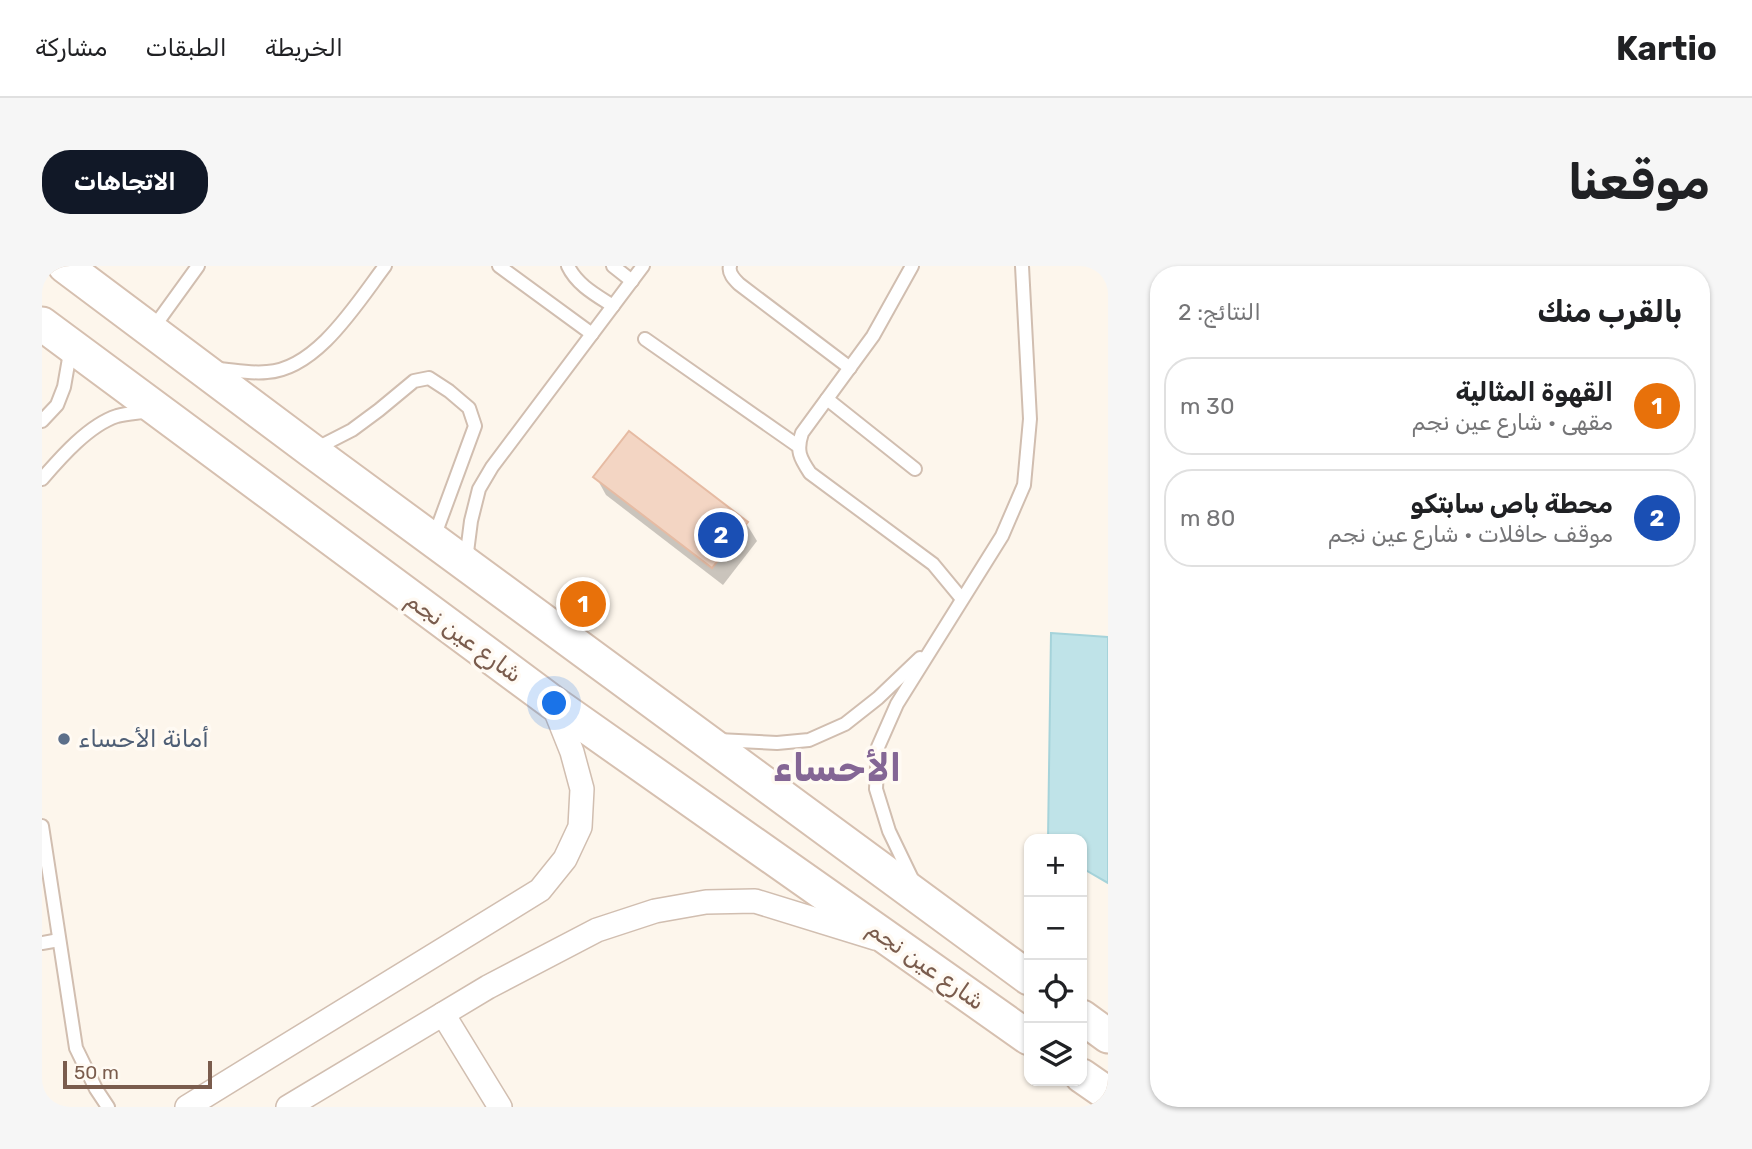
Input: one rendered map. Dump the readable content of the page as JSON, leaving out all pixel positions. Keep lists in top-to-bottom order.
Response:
{
  "streets": {
    "main road": ["شارع عين نجم"]
  },
  "districts": ["الأحساء"],
  "places": ["أمانة الأحساء"],
  "scale_bar": "50 m",
  "page": {
    "header": "Kartio",
    "nav": ["الخريطة", "الطبقات", "مشاركة"],
    "buttons": "الاتجاهات",
    "title": "موقعنا",
    "heading": ["بالقرب منك", "النتائج: 2"],
    "list": [
      {
        "mark": "1",
        "name": "القهوة المثالية",
        "note": "مقهى · شارع عين نجم",
        "value": "30 m"
      },
      {
        "mark": "2",
        "name": "محطة باص سابتكو",
        "note": "موقف حافلات · شارع عين نجم",
        "value": "80 m"
      }
    ],
    "pins": ["2", "1"],
    "map_buttons": ["+", "−"],
    "scale": "50 m"
  }
}
